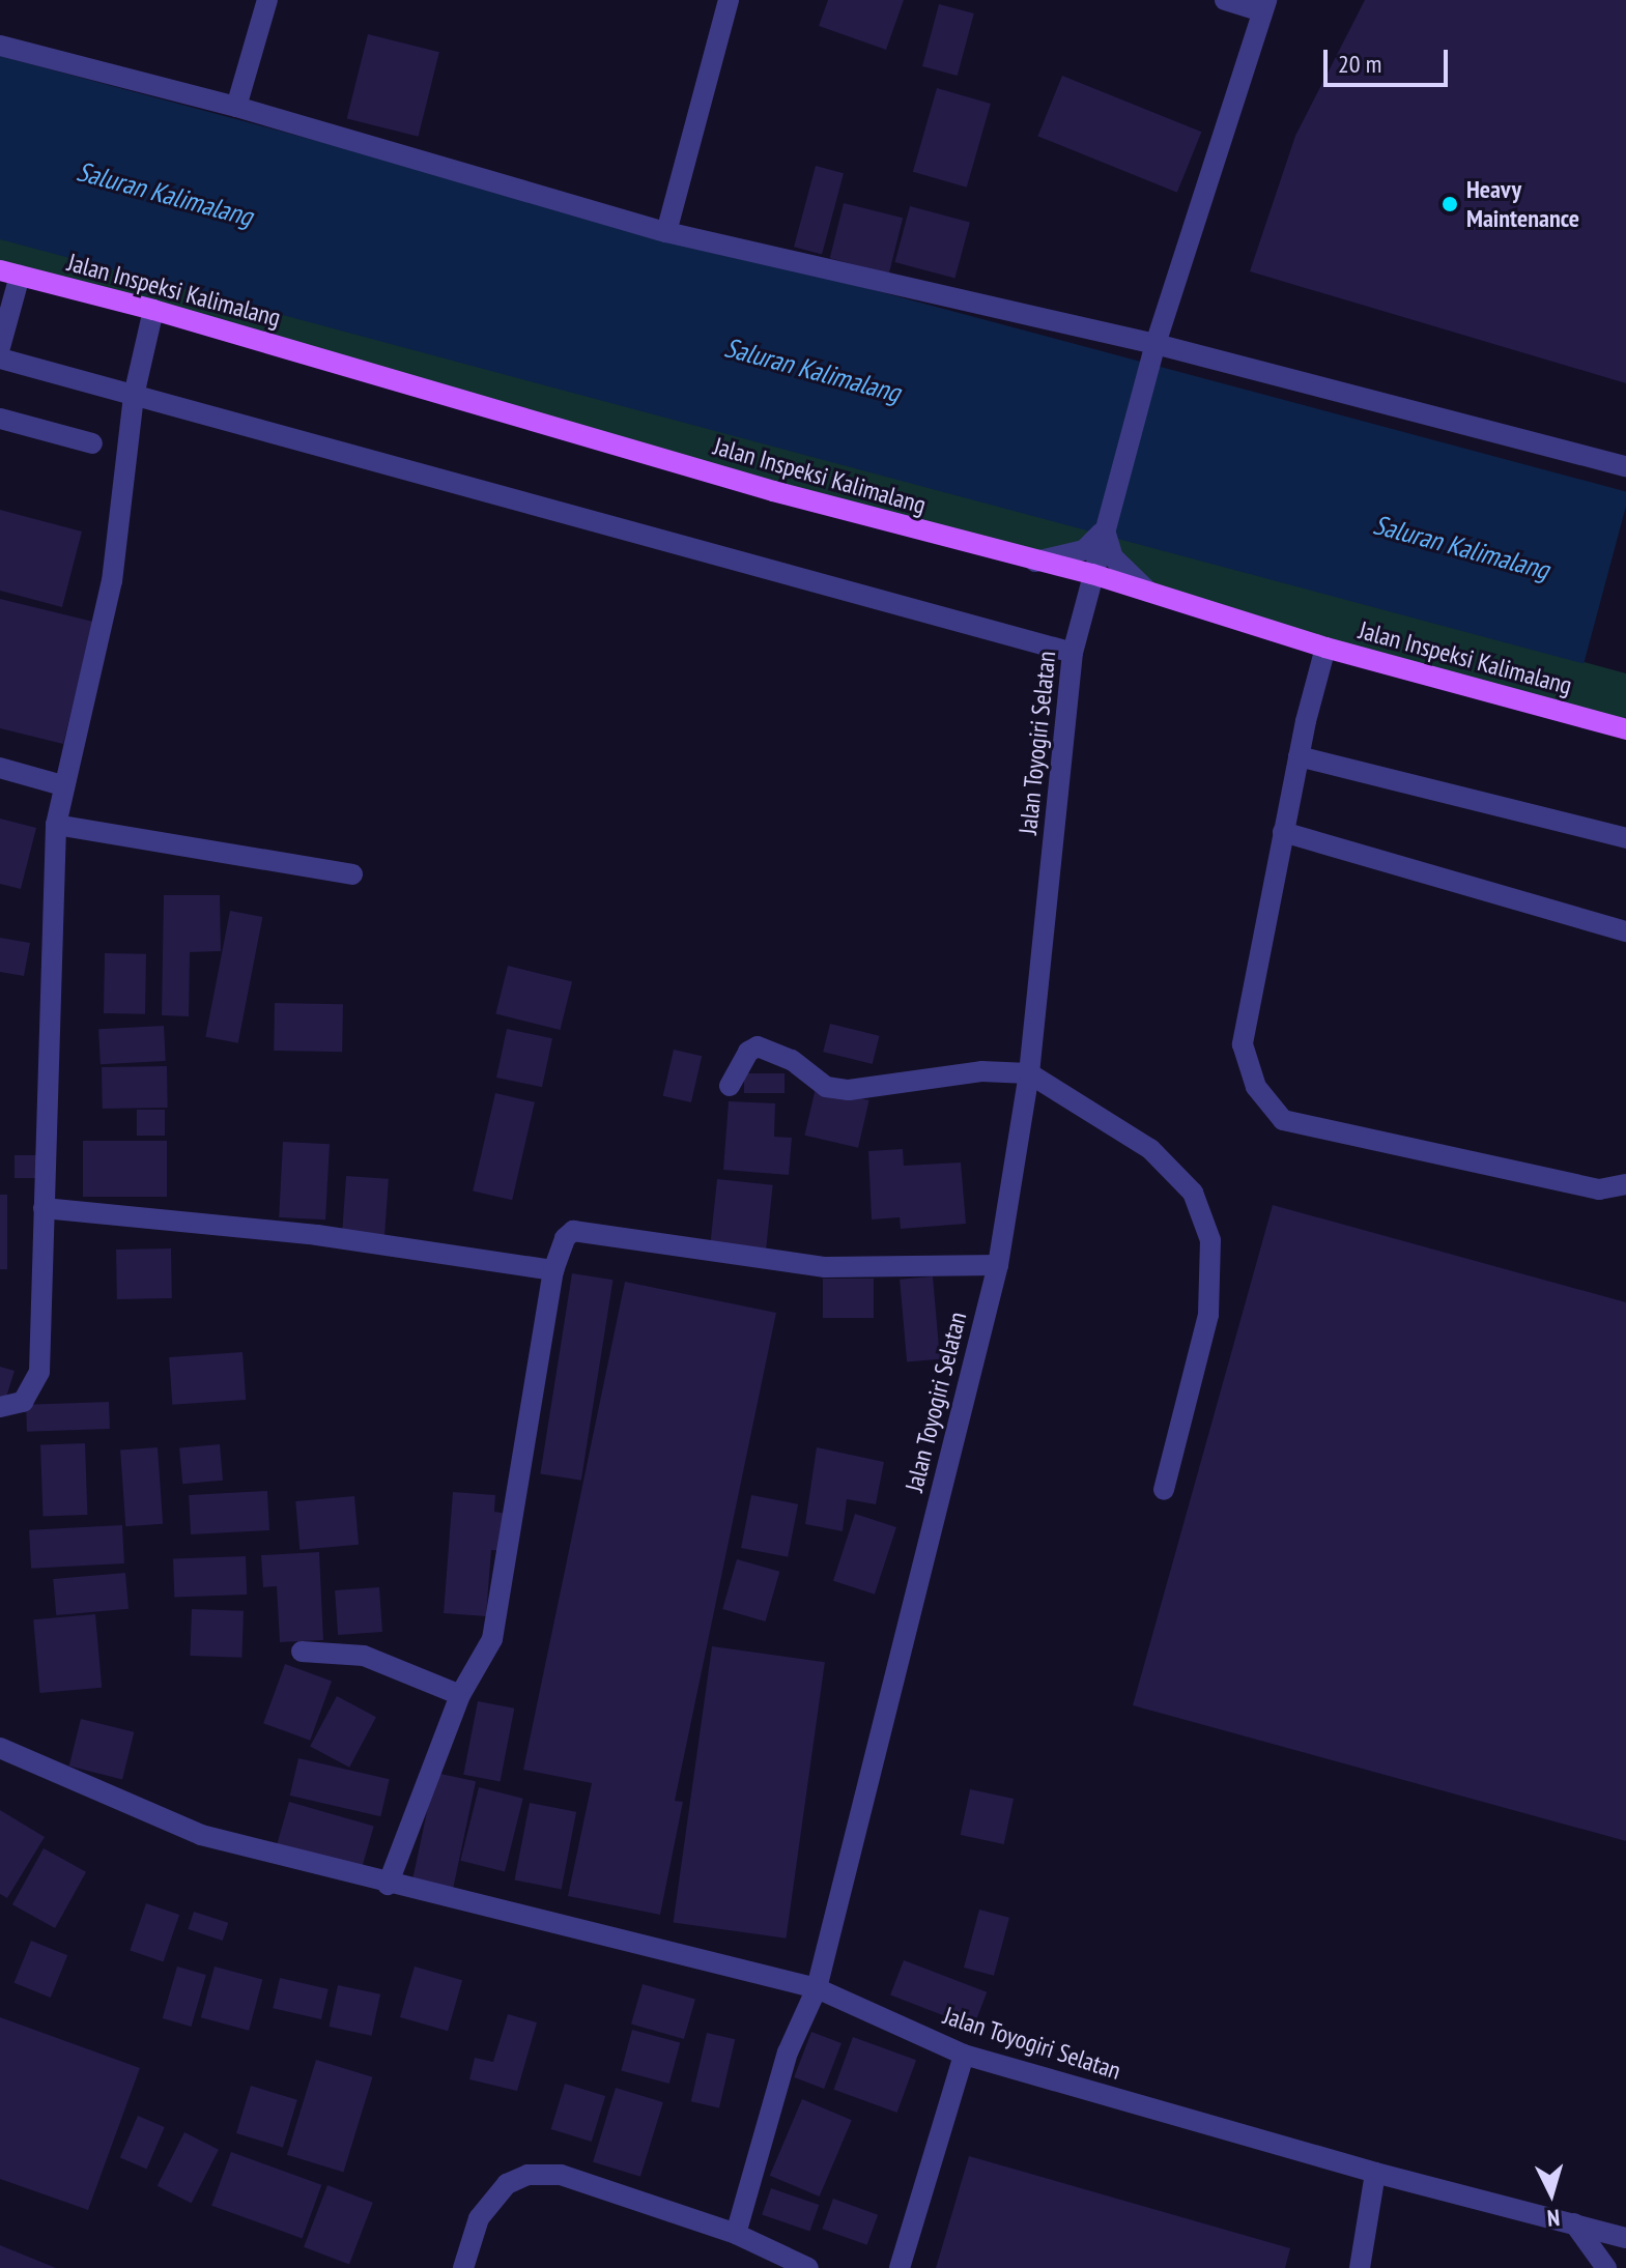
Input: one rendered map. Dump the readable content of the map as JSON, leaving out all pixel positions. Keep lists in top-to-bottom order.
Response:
{
  "streets": {
    "main road": ["Jalan Inspeksi Kalimalang"],
    "street": ["Jalan Toyogiri Selatan"]
  },
  "crossings": [
    ["Jalan Inspeksi Kalimalang", "Jalan Toyogiri Selatan"]
  ],
  "water": ["Saluran Kalimalang"],
  "places": ["Heavy Maintenance"],
  "scale_bar": "20 m",
  "north": "bottom"
}
